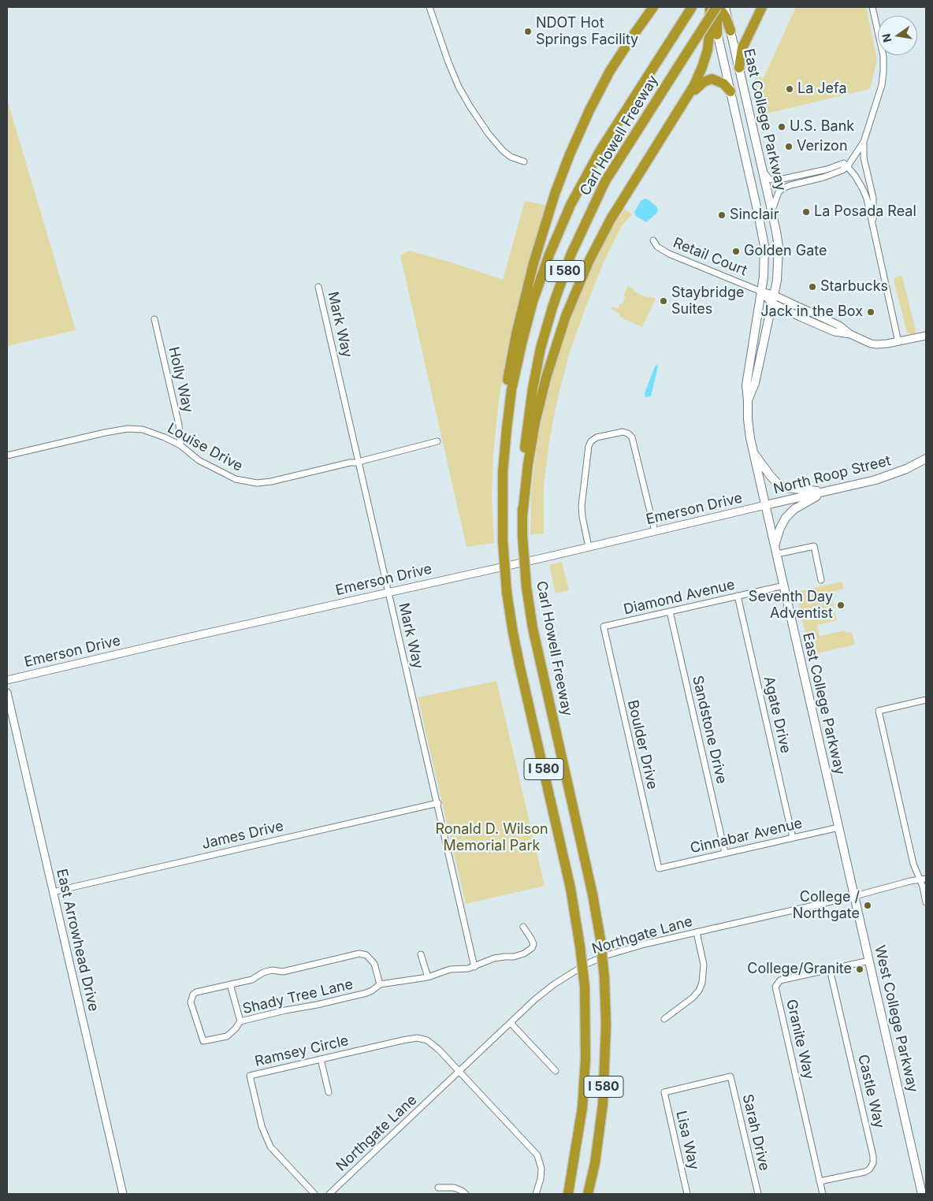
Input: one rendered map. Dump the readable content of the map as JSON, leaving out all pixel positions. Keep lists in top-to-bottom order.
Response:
{
  "streets": {
    "highway": ["Carl Howell Freeway", "I 580"],
    "main road": ["East College Parkway", "North Roop Street", "West College Parkway"],
    "street": [
      "Retail Court",
      "Mark Way",
      "Holly Way",
      "Louise Drive",
      "Emerson Drive",
      "Diamond Avenue",
      "Agate Drive",
      "Sandstone Drive",
      "Boulder Drive",
      "James Drive",
      "Cinnabar Avenue",
      "Northgate Lane",
      "East Arrowhead Drive",
      "Shady Tree Lane",
      "Granite Way",
      "Ramsey Circle",
      "Castle Way",
      "Sarah Drive",
      "Lisa Way"
    ]
  },
  "crossings": [
    ["East College Parkway", "Retail Court"],
    ["East College Parkway", "North Roop Street"],
    ["East College Parkway", "Emerson Drive"],
    ["East College Parkway", "Diamond Avenue"],
    ["East College Parkway", "Cinnabar Avenue"],
    ["East College Parkway", "Northgate Lane"],
    ["East College Parkway", "West College Parkway"],
    ["Mark Way", "Louise Drive"],
    ["Mark Way", "Emerson Drive"],
    ["Mark Way", "James Drive"],
    ["Mark Way", "Shady Tree Lane"],
    ["Holly Way", "Louise Drive"],
    ["North Roop Street", "Emerson Drive"],
    ["Diamond Avenue", "Agate Drive"],
    ["Diamond Avenue", "Sandstone Drive"],
    ["Diamond Avenue", "Boulder Drive"],
    ["Agate Drive", "Cinnabar Avenue"],
    ["Sandstone Drive", "Cinnabar Avenue"],
    ["Boulder Drive", "Cinnabar Avenue"],
    ["James Drive", "East Arrowhead Drive"],
    ["Northgate Lane", "West College Parkway"],
    ["Northgate Lane", "Ramsey Circle"],
    ["West College Parkway", "Granite Way"],
    ["Granite Way", "Castle Way"],
    ["Sarah Drive", "Lisa Way"]
  ],
  "parks": ["Ronald D. Wilson Memorial Park"],
  "places": [
    "NDOT Hot Springs Facility",
    "La Jefa",
    "U.S. Bank",
    "Verizon",
    "La Posada Real",
    "Sinclair",
    "Golden Gate",
    "Starbucks",
    "Staybridge Suites",
    "Jack in the Box",
    "Seventh Day Adventist",
    "College / Northgate",
    "College/Granite"
  ],
  "north": "left"
}
